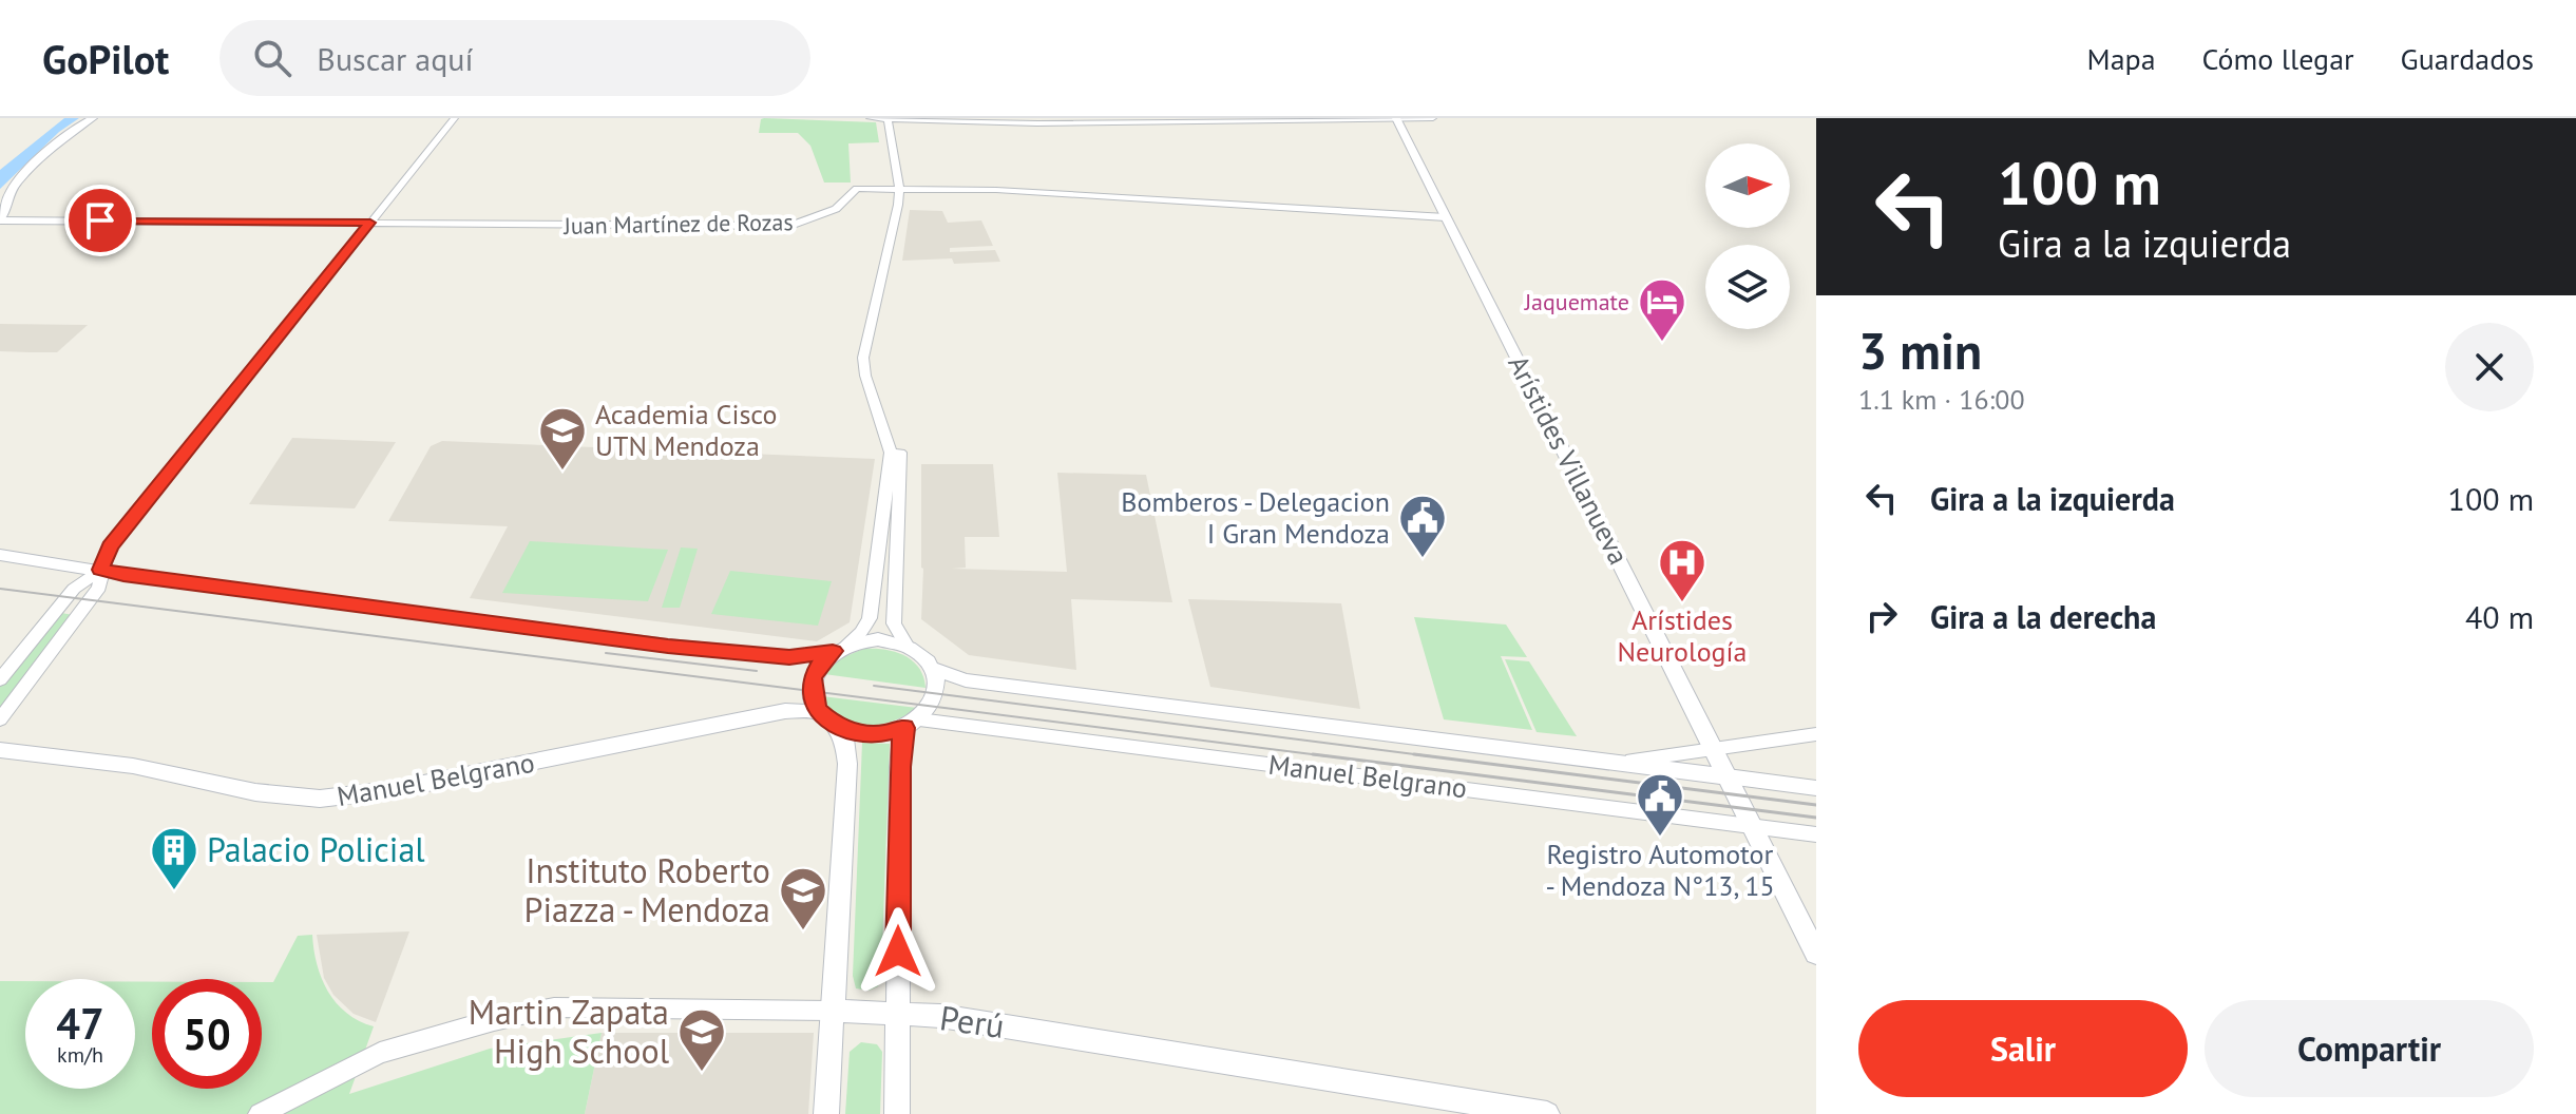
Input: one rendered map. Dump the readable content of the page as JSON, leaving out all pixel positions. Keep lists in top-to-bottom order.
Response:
{
  "streets": {
    "main road": ["Arístides Villanueva", "Manuel Belgrano", "Perú"],
    "street": ["Juan Martínez de Rozas"]
  },
  "crossings": [
    ["Juan Martínez de Rozas", "Arístides Villanueva"],
    ["Arístides Villanueva", "Manuel Belgrano"]
  ],
  "places": {
    "hotel": ["Jaquemate"],
    "school or university": ["Academia Cisco UTN Mendoza", "Instituto Roberto Piazza - Mendoza", "Martin Zapata High School"],
    "public building": ["Bomberos - Delegacion I Gran Mendoza", "Registro Automotor - Mendoza N°13, 15"],
    "hospital": ["Arístides Neurología"],
    "building": ["Palacio Policial"]
  },
  "north": "right",
  "page": {
    "header": "GoPilot",
    "search": "Buscar aquí",
    "nav": ["Mapa", "Cómo llegar", "Guardados"],
    "turn": ["100 m", "Gira a la izquierda"],
    "heading": ["3 min", "1.1 km · 16:00"],
    "list": [
      {
        "name": "Gira a la izquierda",
        "value": "100 m"
      },
      {
        "name": "Gira a la derecha",
        "value": "40 m"
      }
    ],
    "speed": "47 km/h",
    "limit": "50",
    "buttons": ["Salir", "Compartir"]
  }
}
